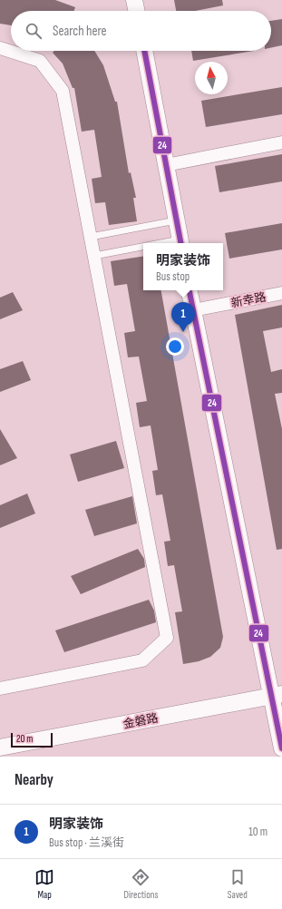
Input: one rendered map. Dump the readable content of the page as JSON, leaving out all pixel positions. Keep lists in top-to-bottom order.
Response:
{
  "streets": {
    "street": ["新幸路", "金磐路"]
  },
  "lines": ["transit line 24"],
  "scale_bar": "20 m",
  "north": "top",
  "page": {
    "search": "Search here",
    "popup": ["明家装饰", "Bus stop"],
    "pins": "1",
    "scale": "20 m",
    "heading": "Nearby",
    "list": [
      {
        "mark": "1",
        "name": "明家装饰",
        "note": "Bus stop · 兰溪街",
        "value": "10 m"
      }
    ],
    "nav": ["Map", "Directions", "Saved"]
  }
}
